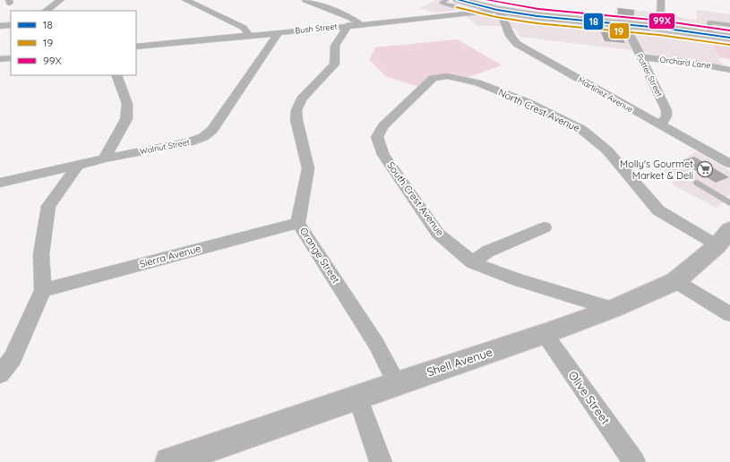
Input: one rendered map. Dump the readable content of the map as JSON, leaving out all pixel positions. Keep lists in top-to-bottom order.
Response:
{
  "streets": {
    "street": [
      "Bush Street",
      "Orchard Lane",
      "Potter Street",
      "Martinez Avenue",
      "North Crest Avenue",
      "Walnut Street",
      "South Crest Avenue",
      "Orange Street",
      "Sierra Avenue",
      "Shell Avenue",
      "Olive Street"
    ]
  },
  "crossings": [
    ["Bush Street", "Martinez Avenue"],
    ["Bush Street", "Walnut Street"],
    ["Bush Street", "Orange Street"],
    ["Orchard Lane", "Potter Street"],
    ["Potter Street", "Martinez Avenue"],
    ["North Crest Avenue", "South Crest Avenue"],
    ["North Crest Avenue", "Shell Avenue"],
    ["South Crest Avenue", "Shell Avenue"],
    ["Orange Street", "Sierra Avenue"],
    ["Orange Street", "Shell Avenue"],
    ["Shell Avenue", "Olive Street"]
  ],
  "places": {
    "supermarket": ["Molly's Gourmet Market & Deli"]
  },
  "lines": ["transit line 18", "transit line 99X", "transit line 19"],
  "legend": ["18", "19", "99X"]
}
